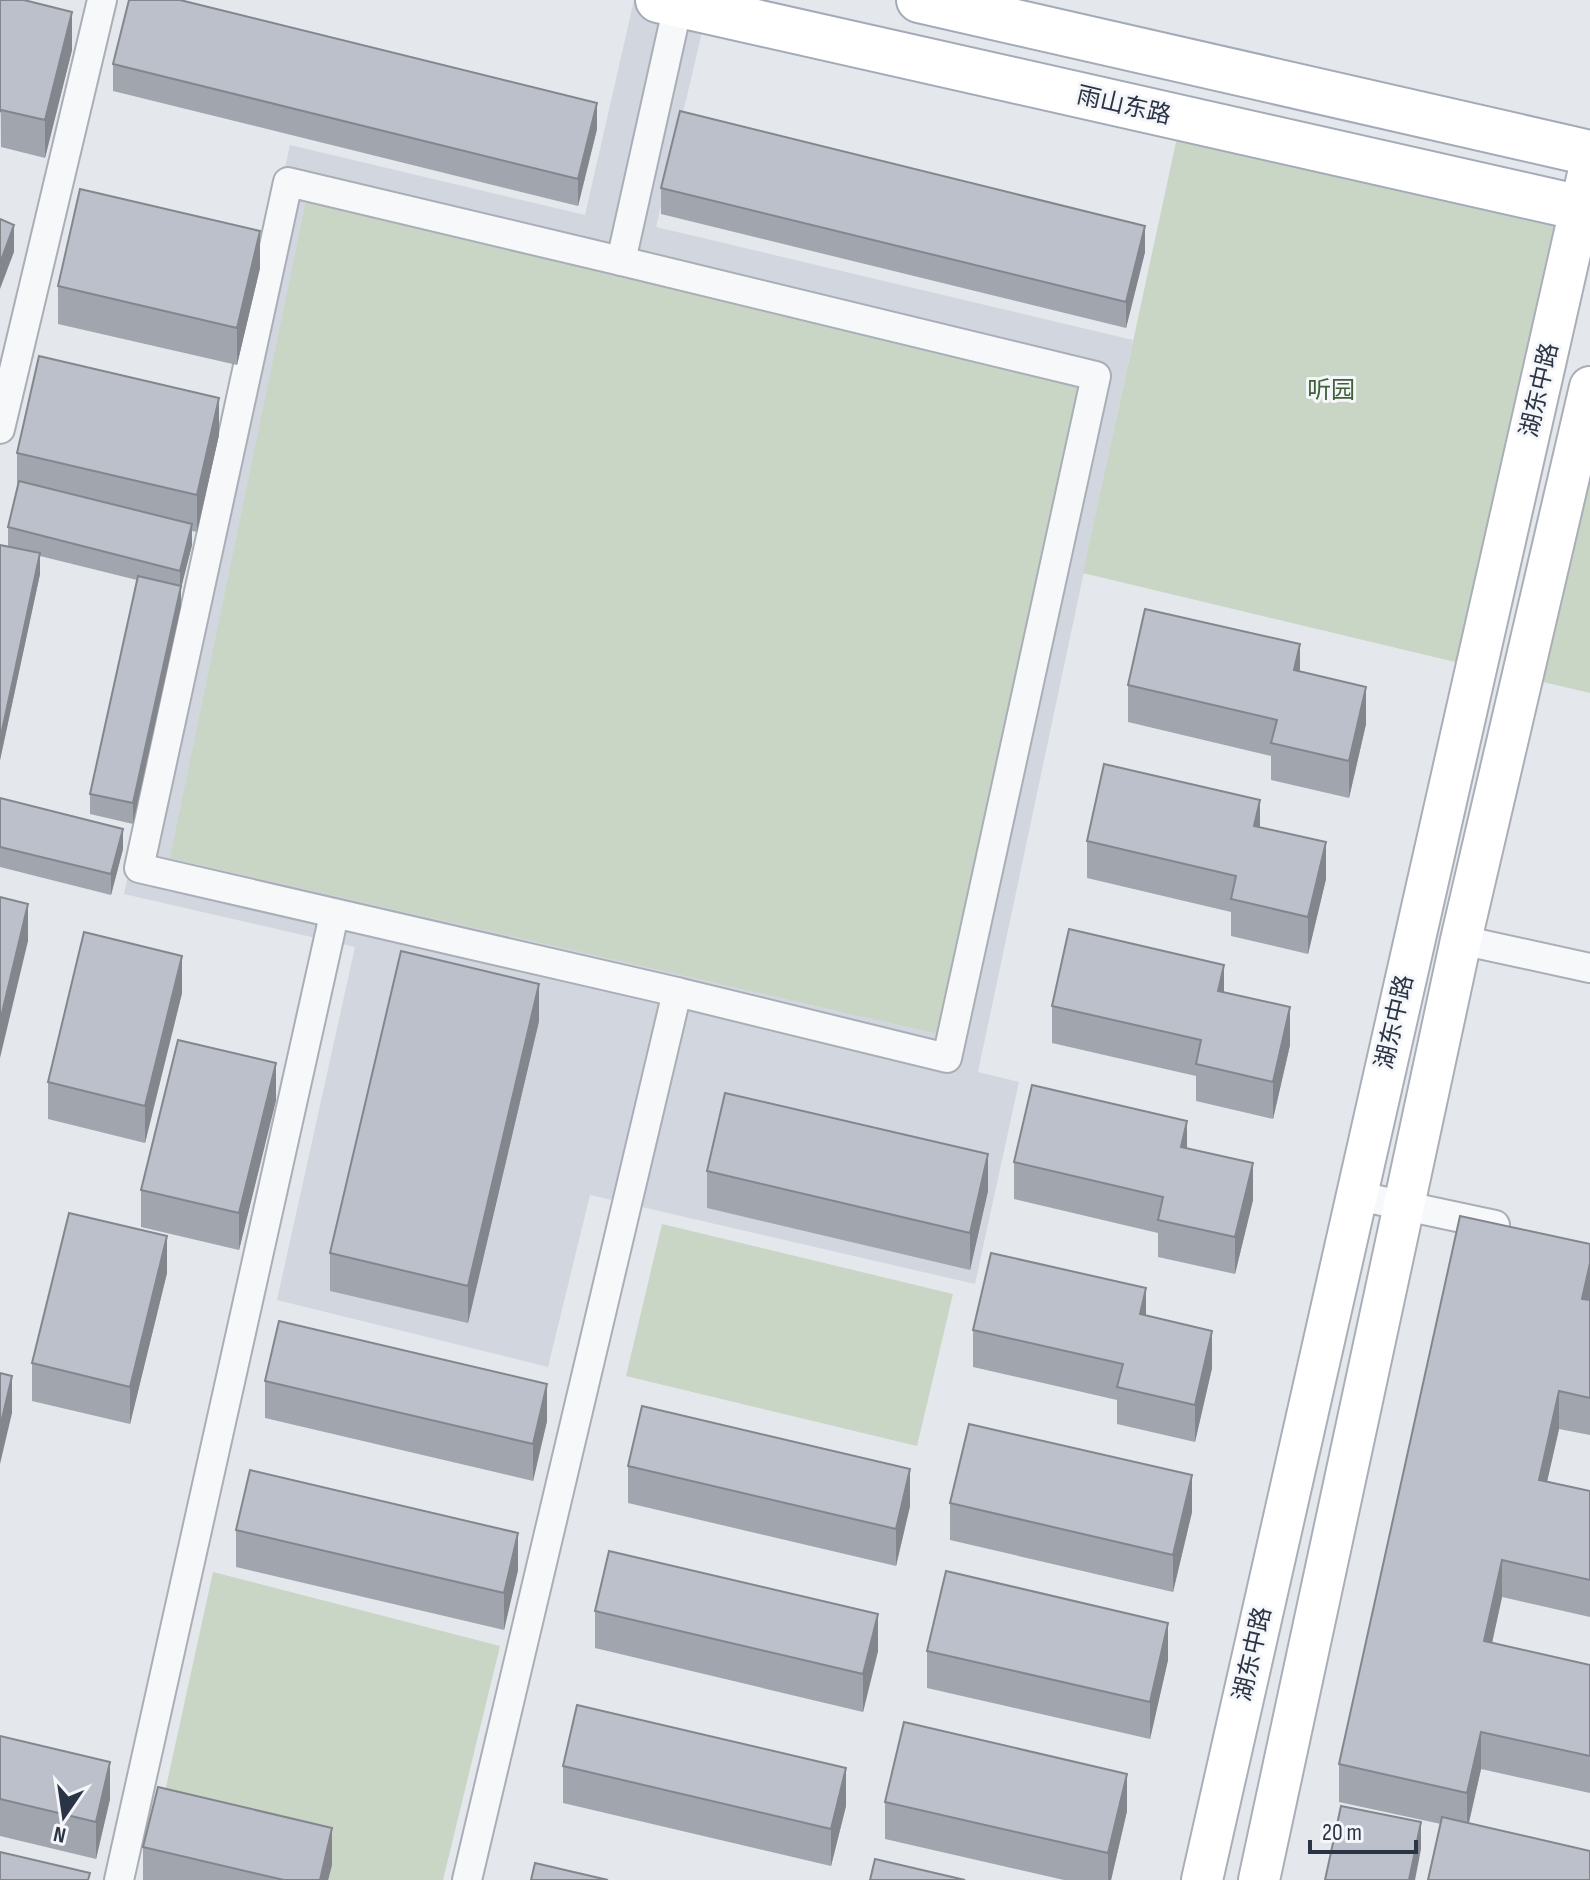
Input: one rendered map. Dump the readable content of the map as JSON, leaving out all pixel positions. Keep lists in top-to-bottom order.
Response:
{
  "streets": {
    "main road": ["雨山东路", "湖东中路"]
  },
  "crossings": [
    ["雨山东路", "湖东中路"]
  ],
  "parks": ["听园"],
  "scale_bar": "20 m",
  "north": "bottom"
}
